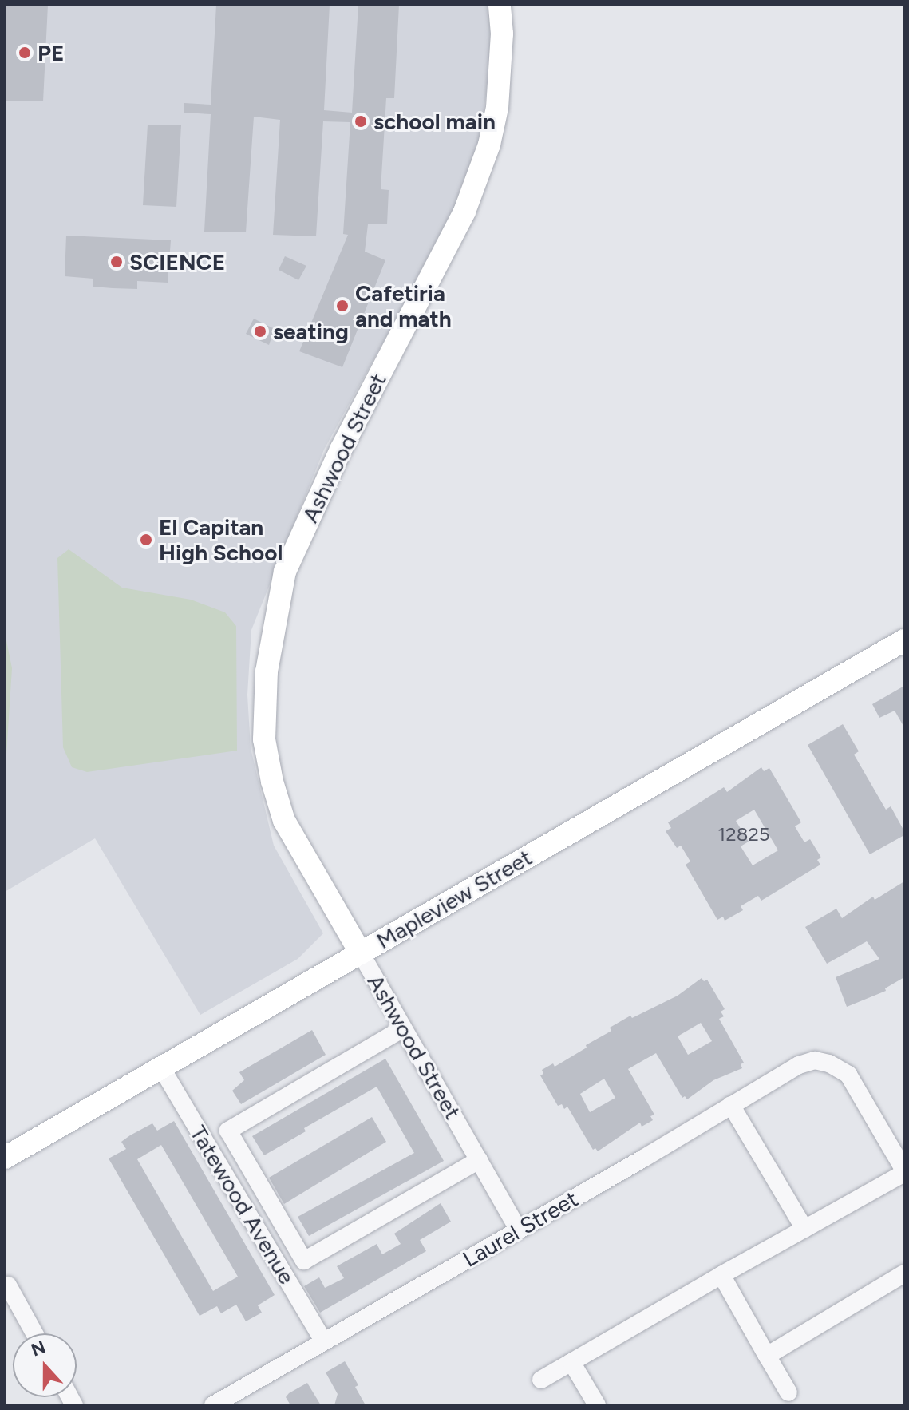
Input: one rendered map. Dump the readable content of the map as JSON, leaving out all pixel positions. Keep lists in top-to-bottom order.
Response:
{
  "streets": {
    "main road": ["Ashwood Street", "Mapleview Street"],
    "street": ["Tatewood Avenue", "Laurel Street"]
  },
  "crossings": [
    ["Ashwood Street", "Mapleview Street"],
    ["Ashwood Street", "Laurel Street"],
    ["Mapleview Street", "Tatewood Avenue"],
    ["Tatewood Avenue", "Laurel Street"]
  ],
  "places": [
    "PE",
    "school main",
    "SCIENCE",
    "Cafetiria and math",
    "seating",
    "El Capitan High School"
  ],
  "house_numbers": ["12825"],
  "north": "top"
}
